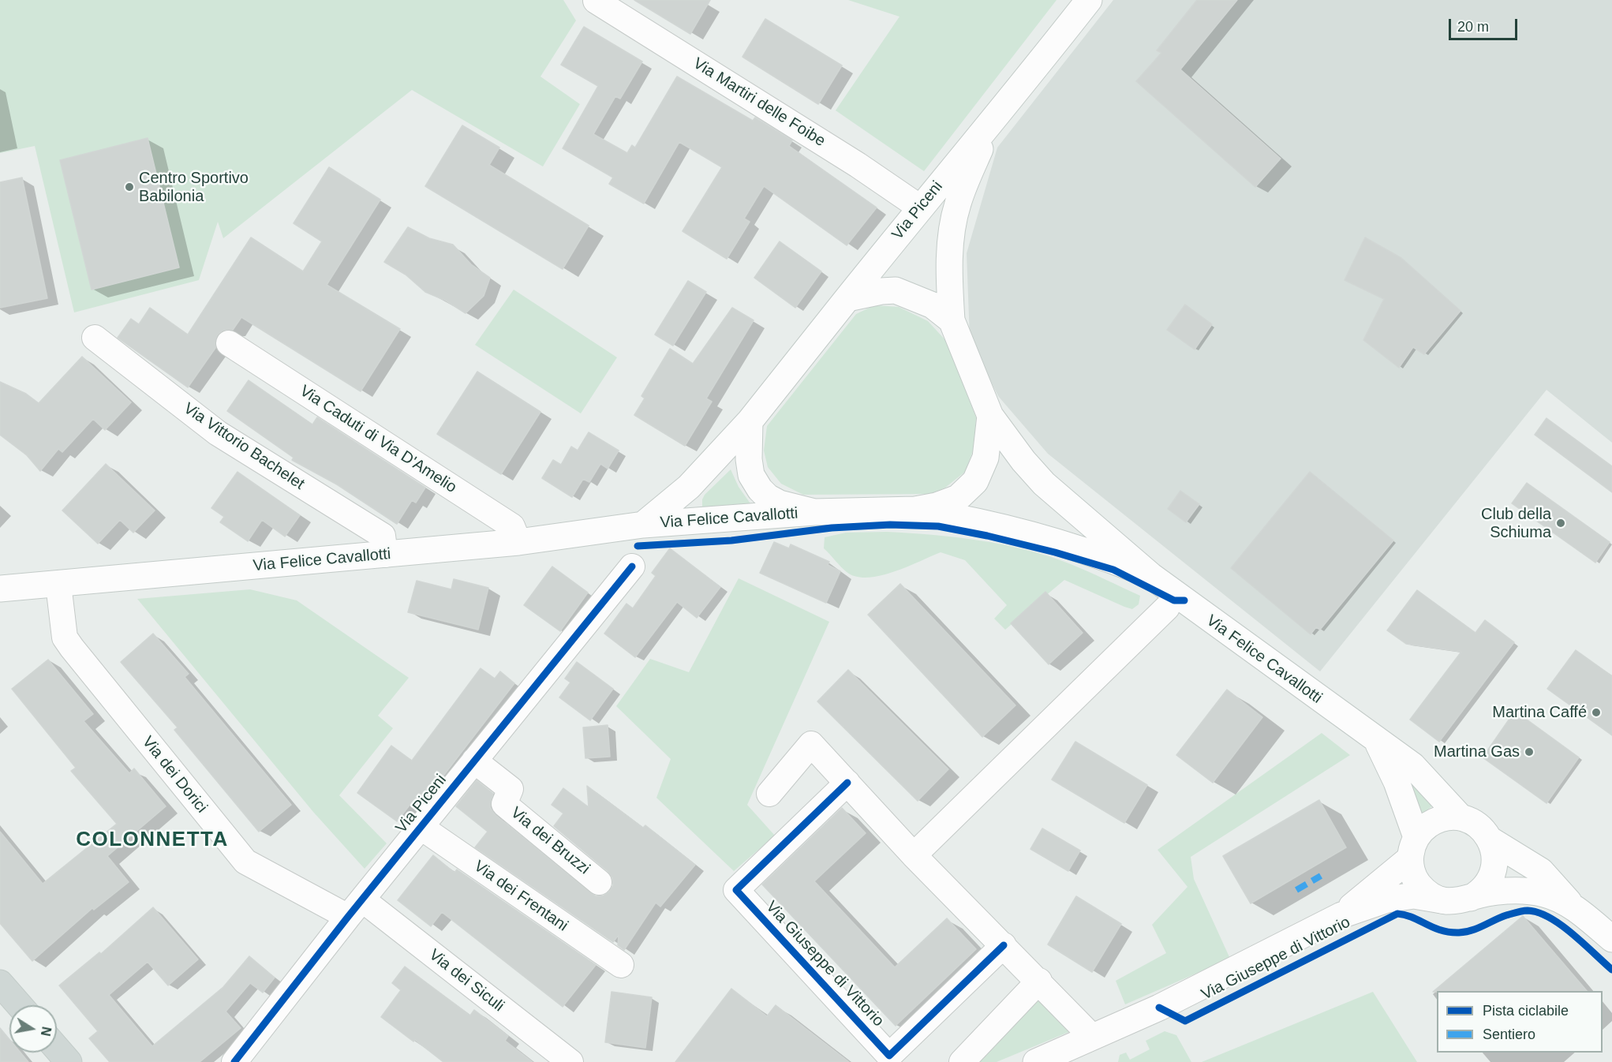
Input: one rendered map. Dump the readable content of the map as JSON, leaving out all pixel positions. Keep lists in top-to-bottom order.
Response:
{
  "streets": {
    "main road": ["Via Piceni", "Via Felice Cavallotti", "Via Giuseppe di Vittorio"],
    "street": [
      "Via Martiri delle Foibe",
      "Via Caduti di Via D'Amelio",
      "Via Vittorio Bachelet",
      "Via dei Dorici",
      "Via dei Bruzzi",
      "Via dei Frentani",
      "Via dei Siculi"
    ]
  },
  "crossings": [
    ["Via Martiri delle Foibe", "Via Piceni"],
    ["Via Piceni", "Via Felice Cavallotti"],
    ["Via Piceni", "Via dei Dorici"],
    ["Via Piceni", "Via dei Bruzzi"],
    ["Via Piceni", "Via dei Frentani"],
    ["Via Piceni", "Via dei Siculi"],
    ["Via Caduti di Via D'Amelio", "Via Felice Cavallotti"],
    ["Via Vittorio Bachelet", "Via Felice Cavallotti"],
    ["Via Felice Cavallotti", "Via dei Dorici"],
    ["Via Felice Cavallotti", "Via Giuseppe di Vittorio"],
    ["Via dei Dorici", "Via dei Siculi"]
  ],
  "districts": ["COLONNETTA"],
  "places": [
    "Centro Sportivo Babilonia",
    "Club della Schiuma",
    "Martina Caffé",
    "Martina Gas"
  ],
  "legend": ["Pista ciclabile", "Sentiero"],
  "scale_bar": "20 m",
  "north": "right"
}
